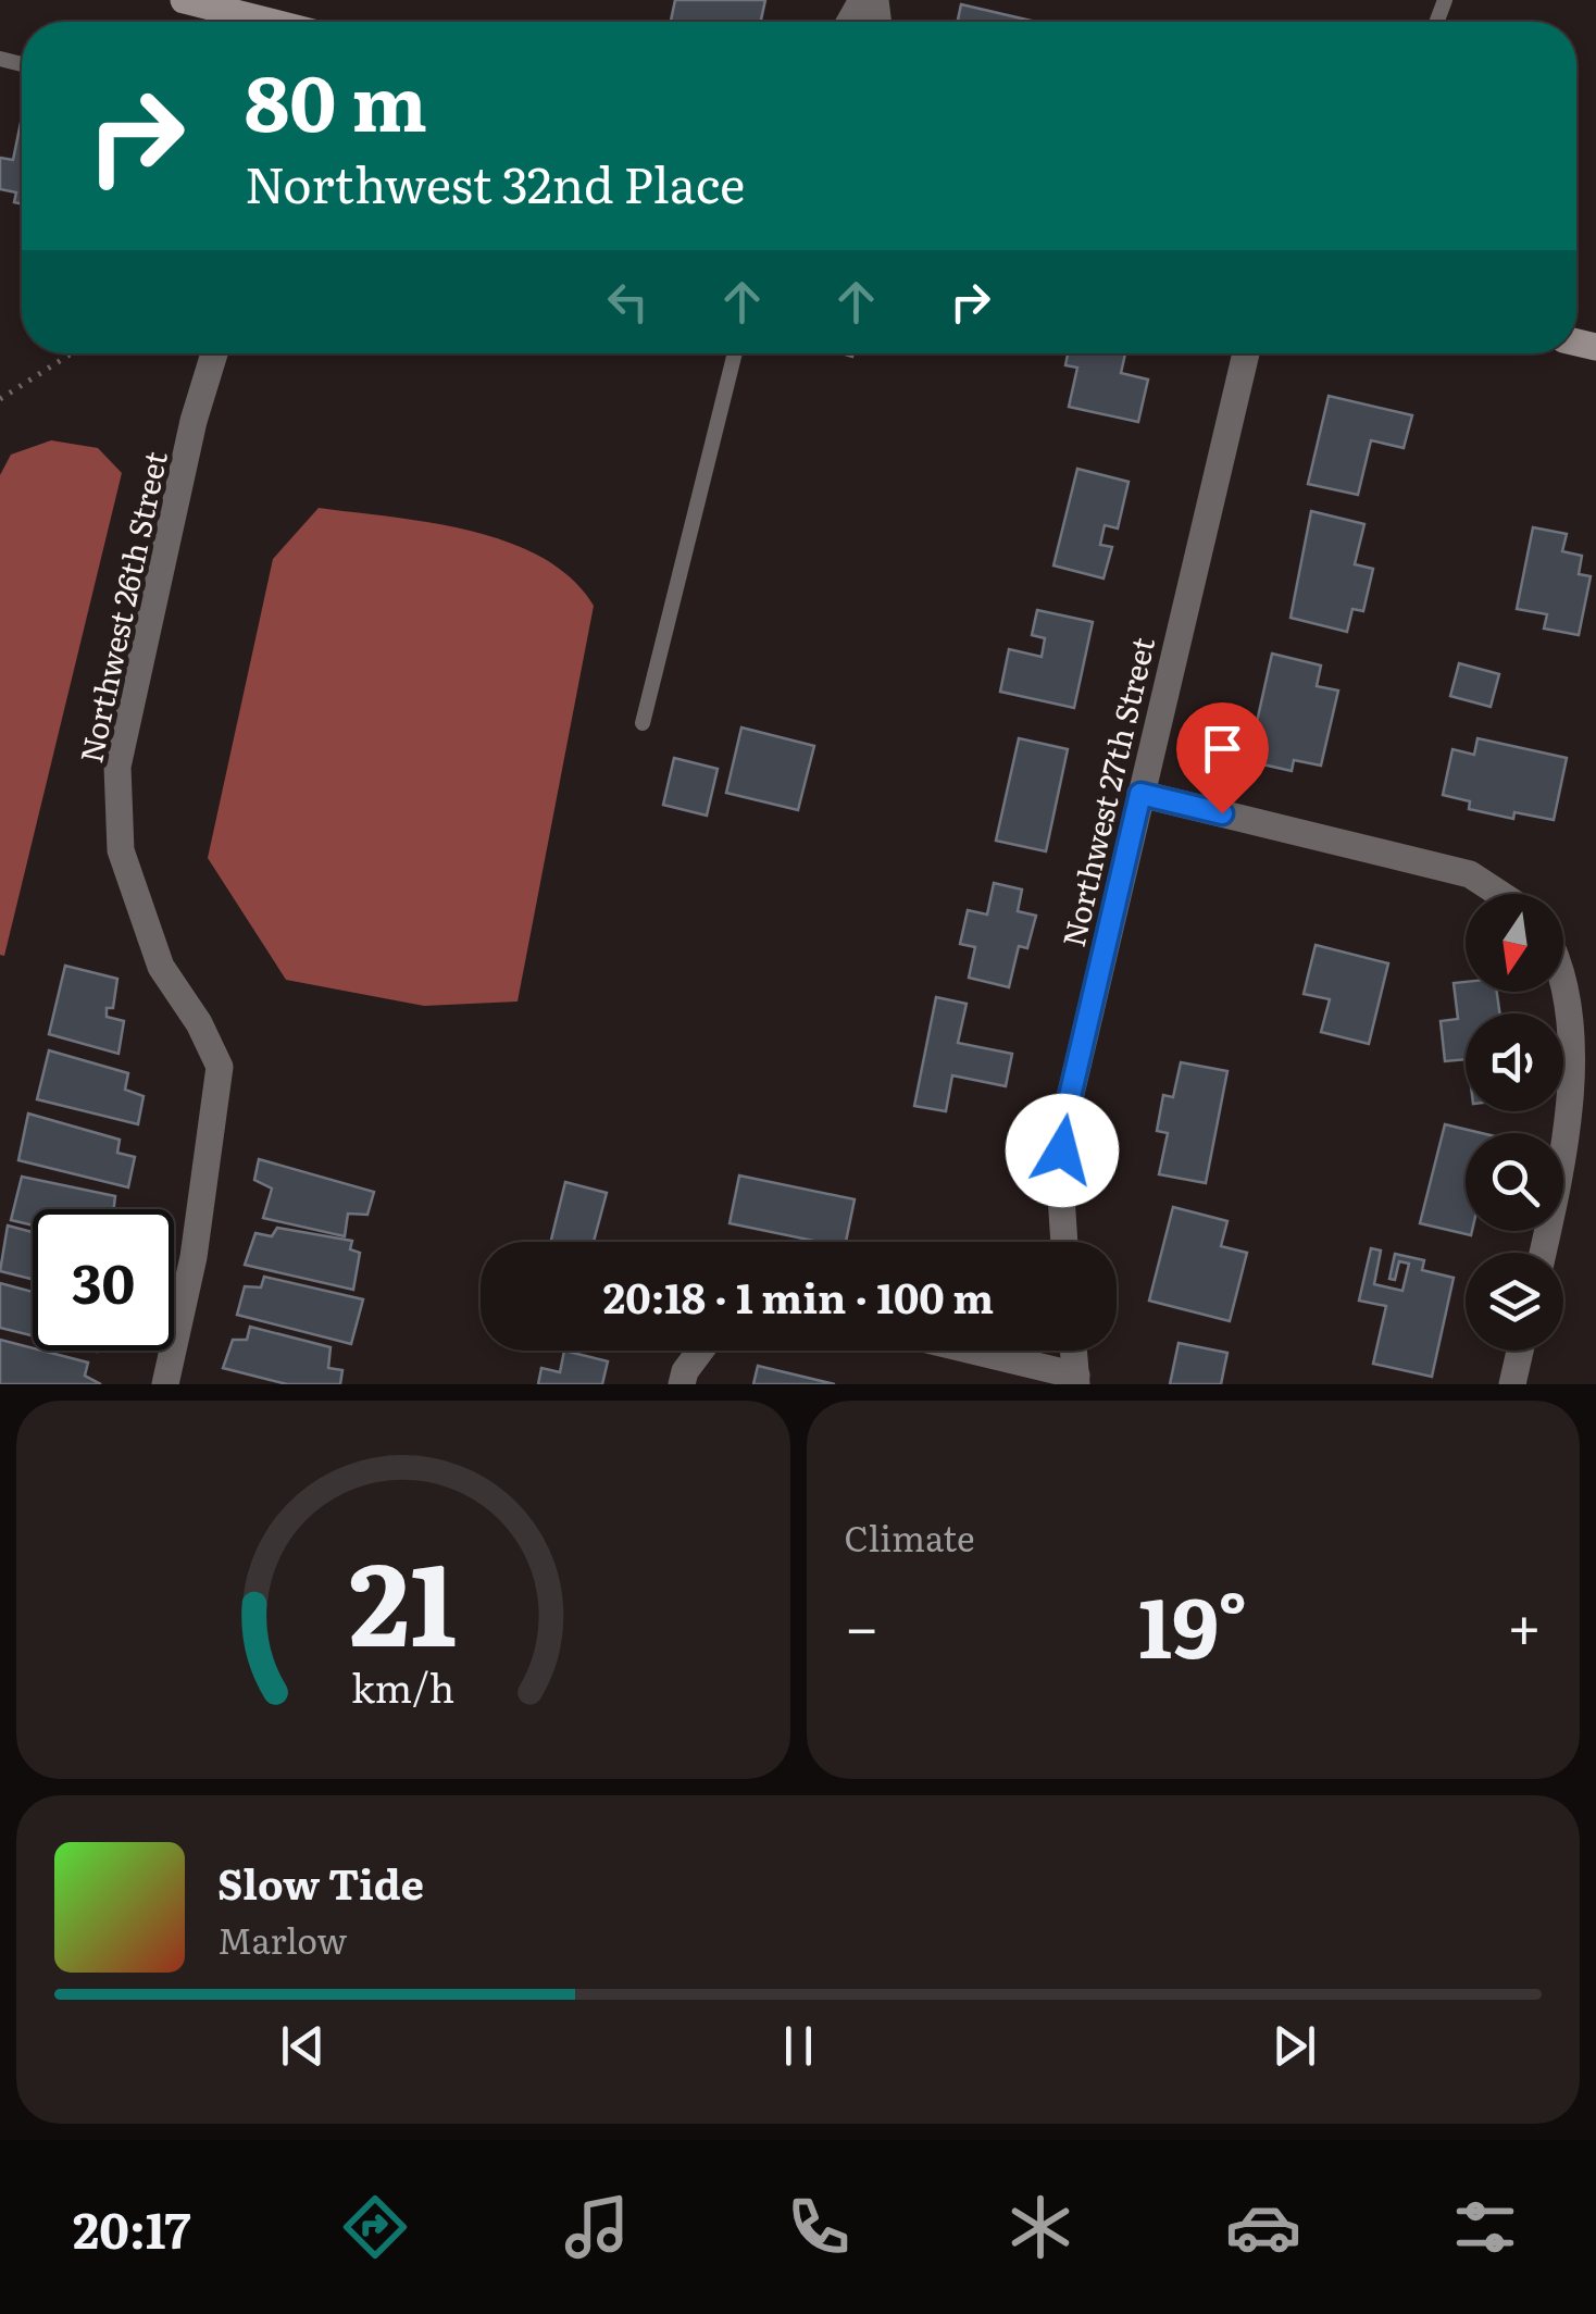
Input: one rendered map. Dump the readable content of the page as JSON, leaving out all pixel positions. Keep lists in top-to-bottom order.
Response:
{
  "streets": {
    "street": ["Northwest 26th Street", "Northwest 27th Street"]
  },
  "north": "bottom",
  "page": {
    "turn": ["80 m", "Northwest 32nd Place"],
    "limit": "30",
    "trip": "20:18 · 1 min · 100 m",
    "tile": "Climate",
    "heat": ["−", "19°", "+"],
    "song": ["Slow Tide", "Marlow"],
    "tabs": "20:17",
    "gauge": ["21", "km/h"]
  }
}
